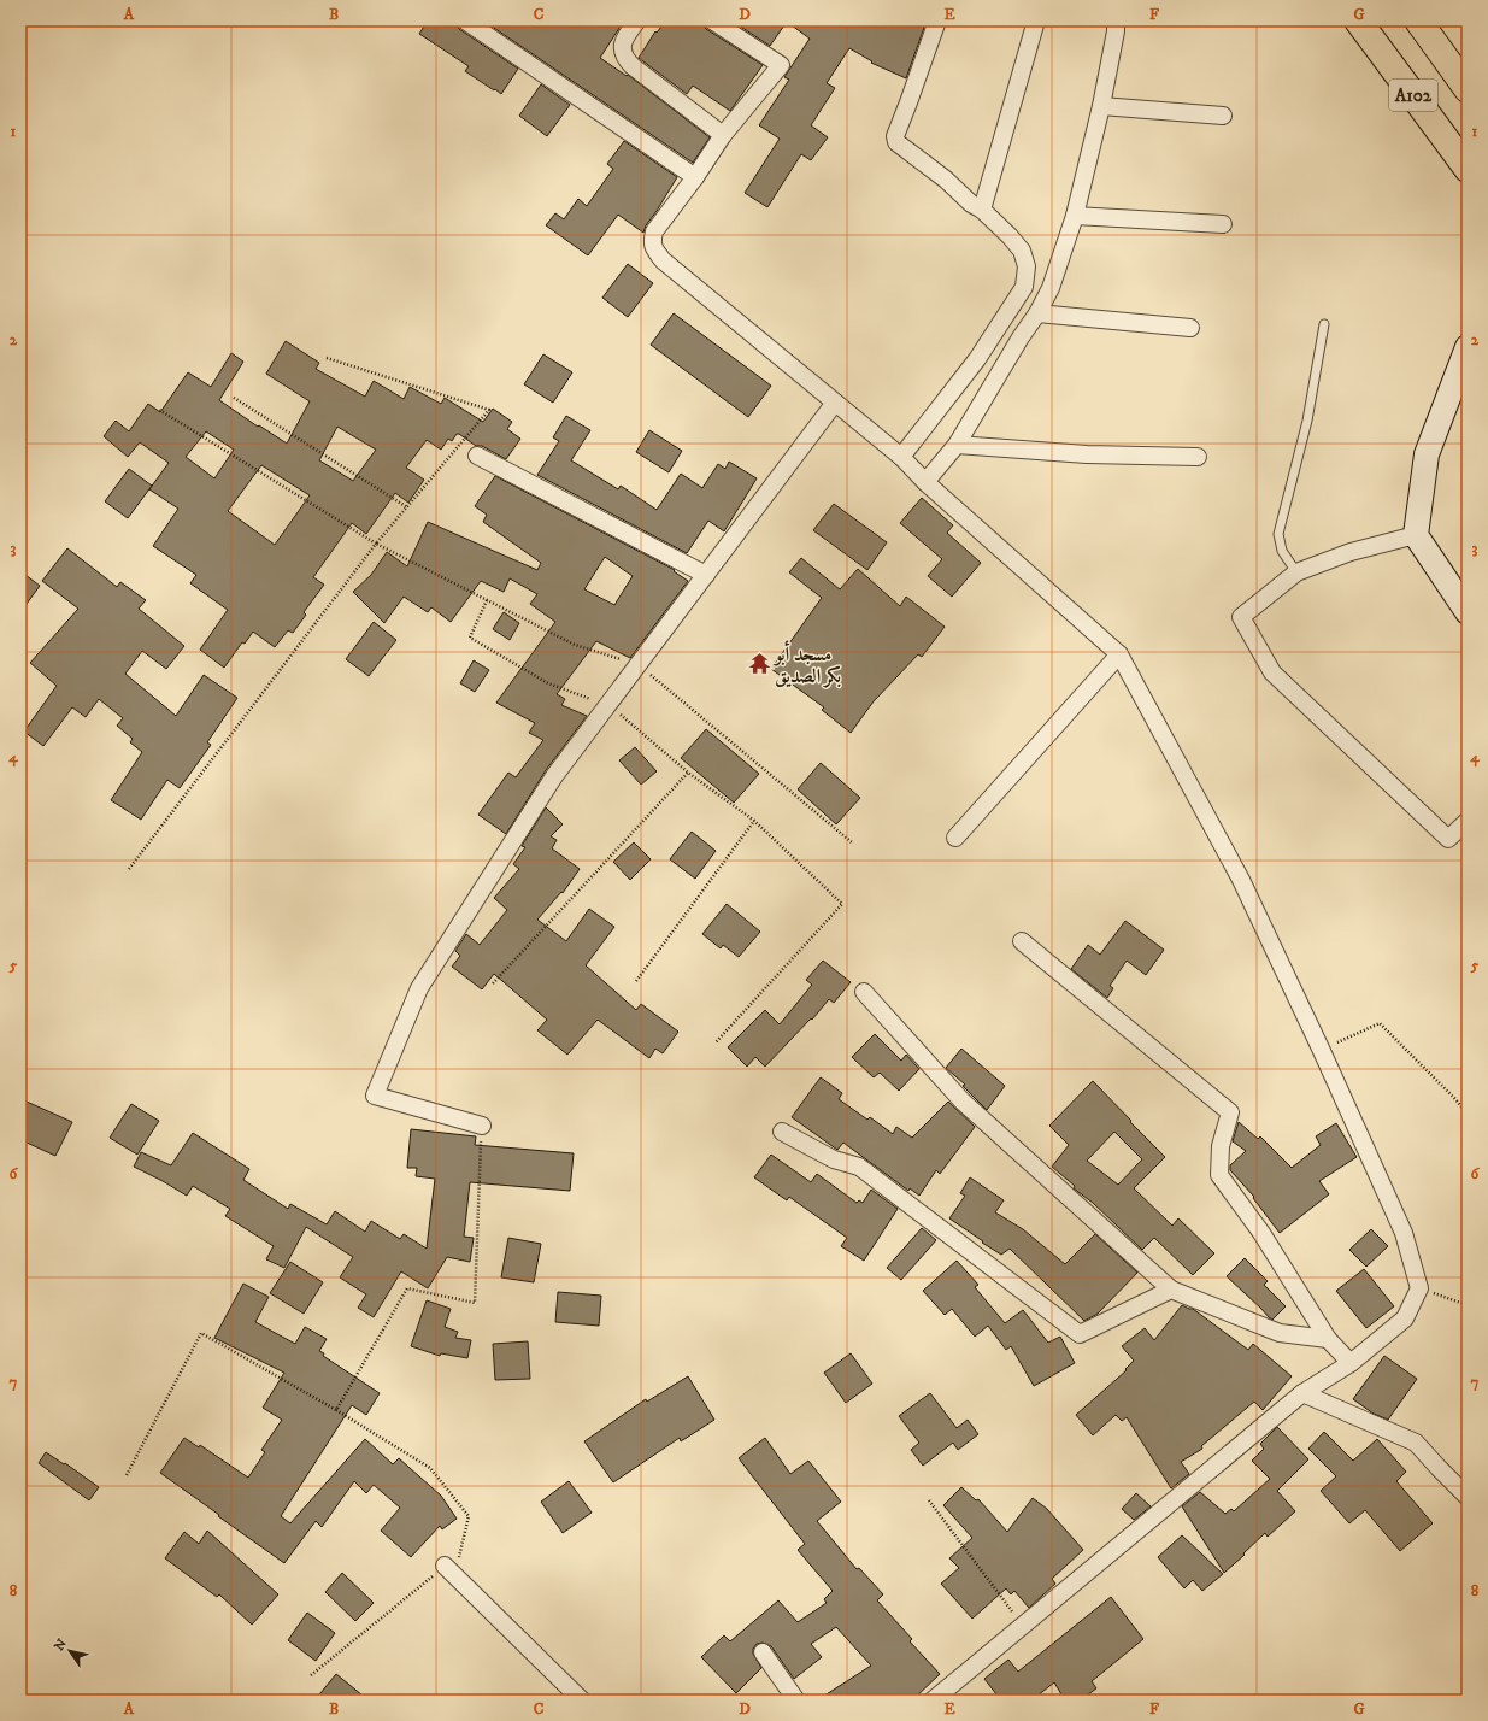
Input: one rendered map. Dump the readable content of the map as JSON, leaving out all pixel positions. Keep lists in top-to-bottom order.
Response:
{
  "streets": {
    "highway": ["A102"]
  },
  "places": {
    "temple": ["مسجد أبو بكر الصديق"]
  },
  "north": "top left",
  "grid": {
    "columns": [
      "A",
      "B",
      "C",
      "D",
      "E",
      "F",
      "G"
    ],
    "rows": [
      "1",
      "2",
      "3",
      "4",
      "5",
      "6",
      "7",
      "8"
    ]
  }
}
